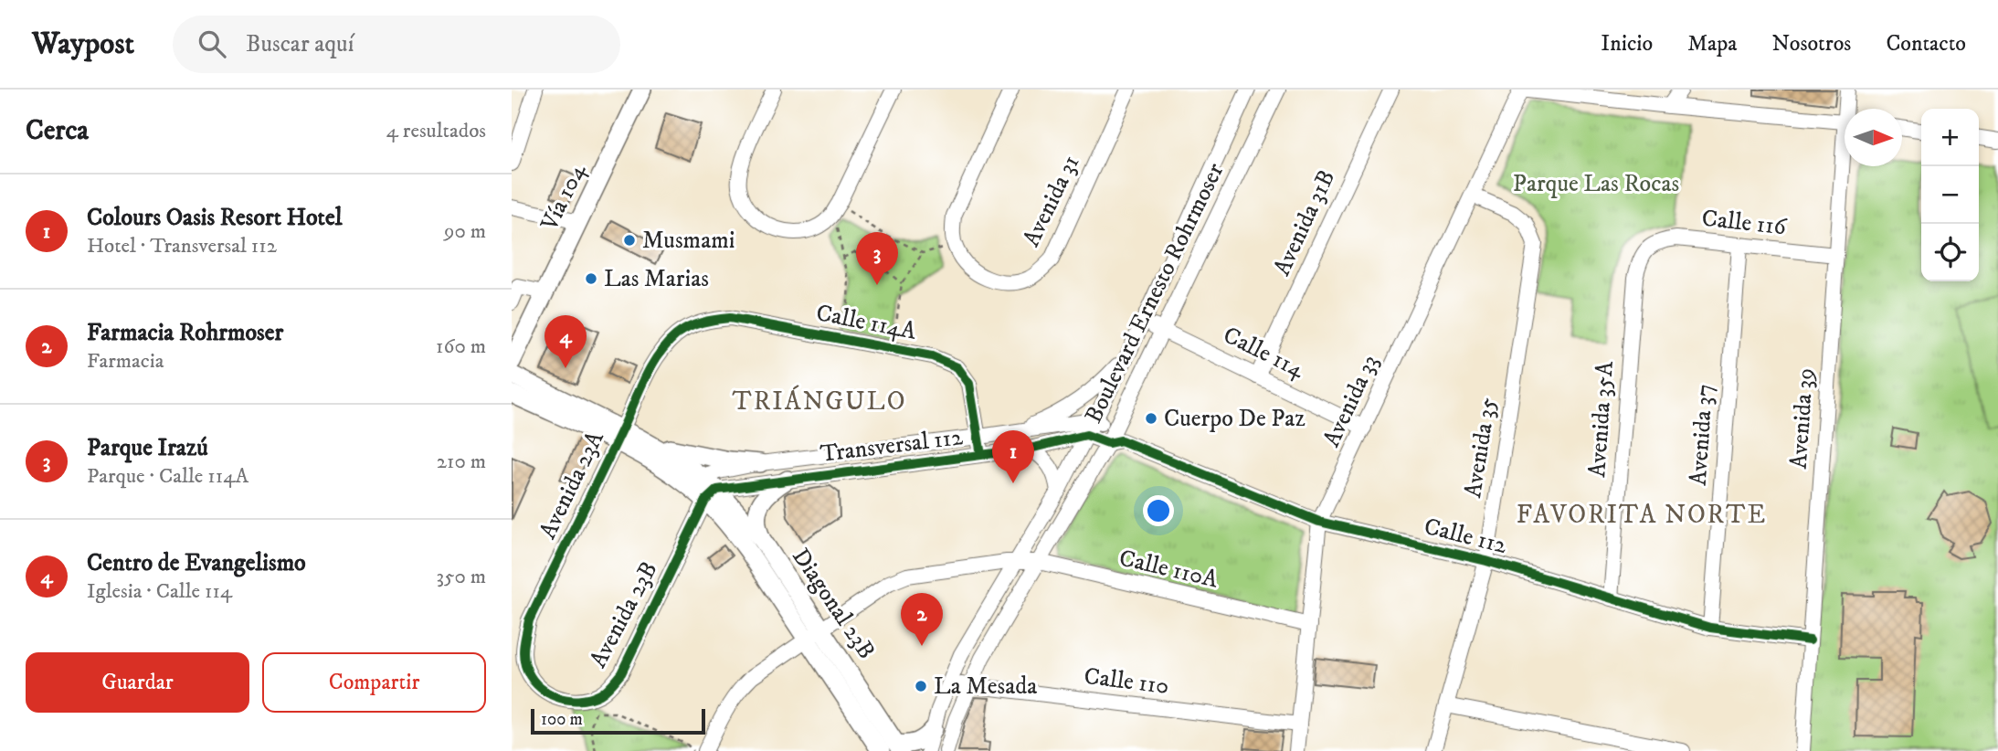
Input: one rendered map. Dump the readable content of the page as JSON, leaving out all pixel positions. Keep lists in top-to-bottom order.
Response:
{
  "streets": {
    "main road": ["Vía 104", "Diagonal 23B"],
    "street": [
      "Avenida 31",
      "Avenida 31B",
      "Calle 116",
      "Boulevard Ernesto Rohrmoser",
      "Calle 114A",
      "Calle 114",
      "Avenida 33",
      "Avenida 39",
      "Avenida 35A",
      "Avenida 37",
      "Transversal 112",
      "Avenida 35",
      "Avenida 23A",
      "Calle 112",
      "Calle 110A",
      "Avenida 23B",
      "Calle 110"
    ]
  },
  "crossings": [
    ["Avenida 31B", "Calle 114"],
    ["Calle 116", "Avenida 39"],
    ["Calle 116", "Avenida 35A"],
    ["Calle 116", "Avenida 37"],
    ["Boulevard Ernesto Rohrmoser", "Calle 114"],
    ["Boulevard Ernesto Rohrmoser", "Transversal 112"],
    ["Boulevard Ernesto Rohrmoser", "Calle 112"],
    ["Boulevard Ernesto Rohrmoser", "Calle 110A"],
    ["Boulevard Ernesto Rohrmoser", "Calle 110"],
    ["Calle 114A", "Transversal 112"],
    ["Calle 114A", "Avenida 23A"],
    ["Calle 114", "Avenida 33"],
    ["Avenida 33", "Avenida 35"],
    ["Avenida 33", "Calle 112"],
    ["Avenida 33", "Calle 110A"],
    ["Avenida 33", "Calle 110"],
    ["Avenida 39", "Calle 112"],
    ["Avenida 35A", "Calle 112"],
    ["Avenida 37", "Calle 112"],
    ["Transversal 112", "Calle 112"],
    ["Transversal 112", "Diagonal 23B"],
    ["Transversal 112", "Avenida 23B"],
    ["Avenida 35", "Calle 112"],
    ["Avenida 23A", "Avenida 23B"],
    ["Calle 110A", "Diagonal 23B"],
    ["Diagonal 23B", "Avenida 23B"]
  ],
  "districts": ["TRIÁNGULO", "FAVORITA NORTE"],
  "parks": ["Parque Las Rocas"],
  "places": [
    "Musmami",
    "Las Marias",
    "Cuerpo De Paz",
    "La Mesada"
  ],
  "scale_bar": "100 m",
  "north": "right",
  "page": {
    "header": "Waypost",
    "search": "Buscar aquí",
    "nav": [
      "Inicio",
      "Mapa",
      "Nosotros",
      "Contacto"
    ],
    "heading": ["Cerca", "4 resultados"],
    "map_buttons": ["+", "−"],
    "list": [
      {
        "mark": "1",
        "name": "Colours Oasis Resort Hotel",
        "note": "Hotel · Transversal 112",
        "value": "90 m"
      },
      {
        "mark": "2",
        "name": "Farmacia Rohrmoser",
        "note": "Farmacia",
        "value": "160 m"
      },
      {
        "mark": "3",
        "name": "Parque Irazú",
        "note": "Parque · Calle 114A",
        "value": "210 m"
      },
      {
        "mark": "4",
        "name": "Centro de Evangelismo",
        "note": "Iglesia · Calle 114",
        "value": "350 m"
      }
    ],
    "pins": [
      "3",
      "4",
      "1",
      "2"
    ],
    "buttons": ["Guardar", "Compartir"],
    "scale": "100 m"
  }
}
